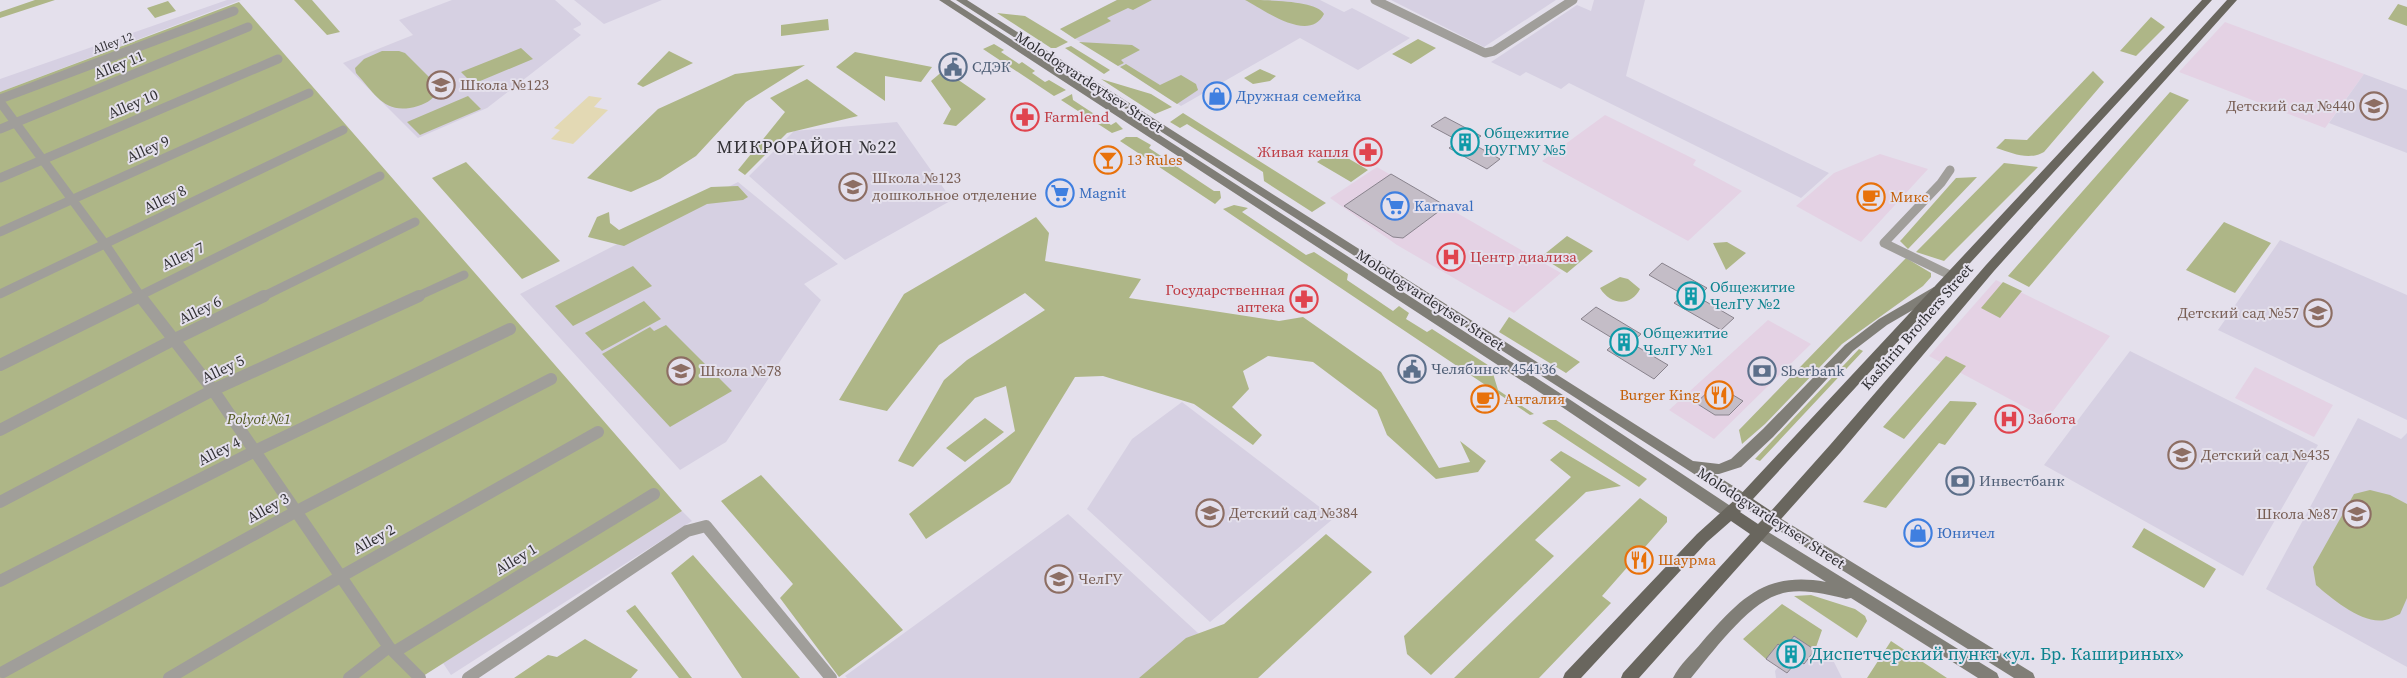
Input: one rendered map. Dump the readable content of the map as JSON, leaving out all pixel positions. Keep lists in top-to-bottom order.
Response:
{
  "streets": {
    "main road": ["Molodogvardeytsev Street", "Kashirin Brothers Street"],
    "street": [
      "Alley 12",
      "Alley 11",
      "Alley 10",
      "Alley 9",
      "Alley 8",
      "Alley 7",
      "Alley 6",
      "Alley 5",
      "Alley 4",
      "Alley 3",
      "Alley 2",
      "Alley 1"
    ]
  },
  "crossings": [
    ["Molodogvardeytsev Street", "Kashirin Brothers Street"]
  ],
  "districts": ["МИКРОРАЙОН №22"],
  "parks": ["Polyot №1"],
  "places": {
    "public building": ["СДЭК", "Челябинск 454136"],
    "school or university": [
      "Школа №123",
      "Детский сад №440",
      "Школа №123 дошкольное отделение",
      "Детский сад №57",
      "Школа №78",
      "Детский сад №435",
      "Детский сад №384",
      "Школа №87",
      "ЧелГУ"
    ],
    "shop": ["Дружная семейка", "Юничел"],
    "pharmacy": ["Farmlend", "Живая капля", "Государственная аптека"],
    "building": [
      "Общежитие ЮУГМУ №5",
      "Общежитие ЧелГУ №2",
      "Общежитие ЧелГУ №1",
      "Диспетчерский пункт «ул. Бр. Кашириных»"
    ],
    "bar": ["13 Rules"],
    "supermarket": ["Magnit", "Karnaval"],
    "cafe": ["Микс", "Анталия"],
    "hospital": ["Центр диализа", "Забота"],
    "bank": ["Sberbank", "Инвестбанк"],
    "restaurant": ["Burger King", "Шаурма"]
  }
}
